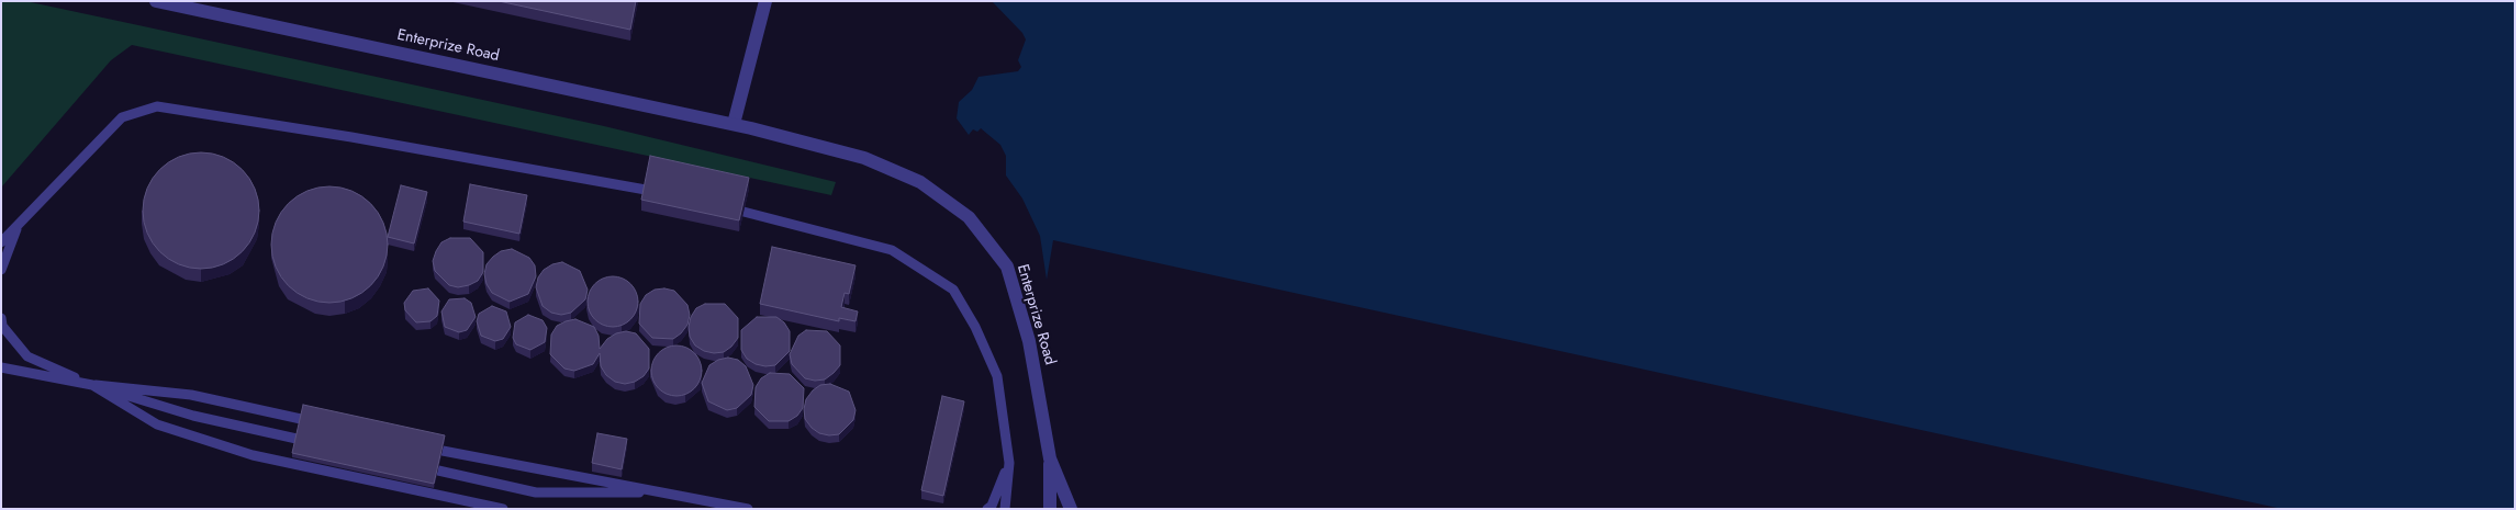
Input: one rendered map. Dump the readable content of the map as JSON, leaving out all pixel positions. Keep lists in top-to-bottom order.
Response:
{
  "streets": {
    "street": ["Enterprize Road"]
  }
}
